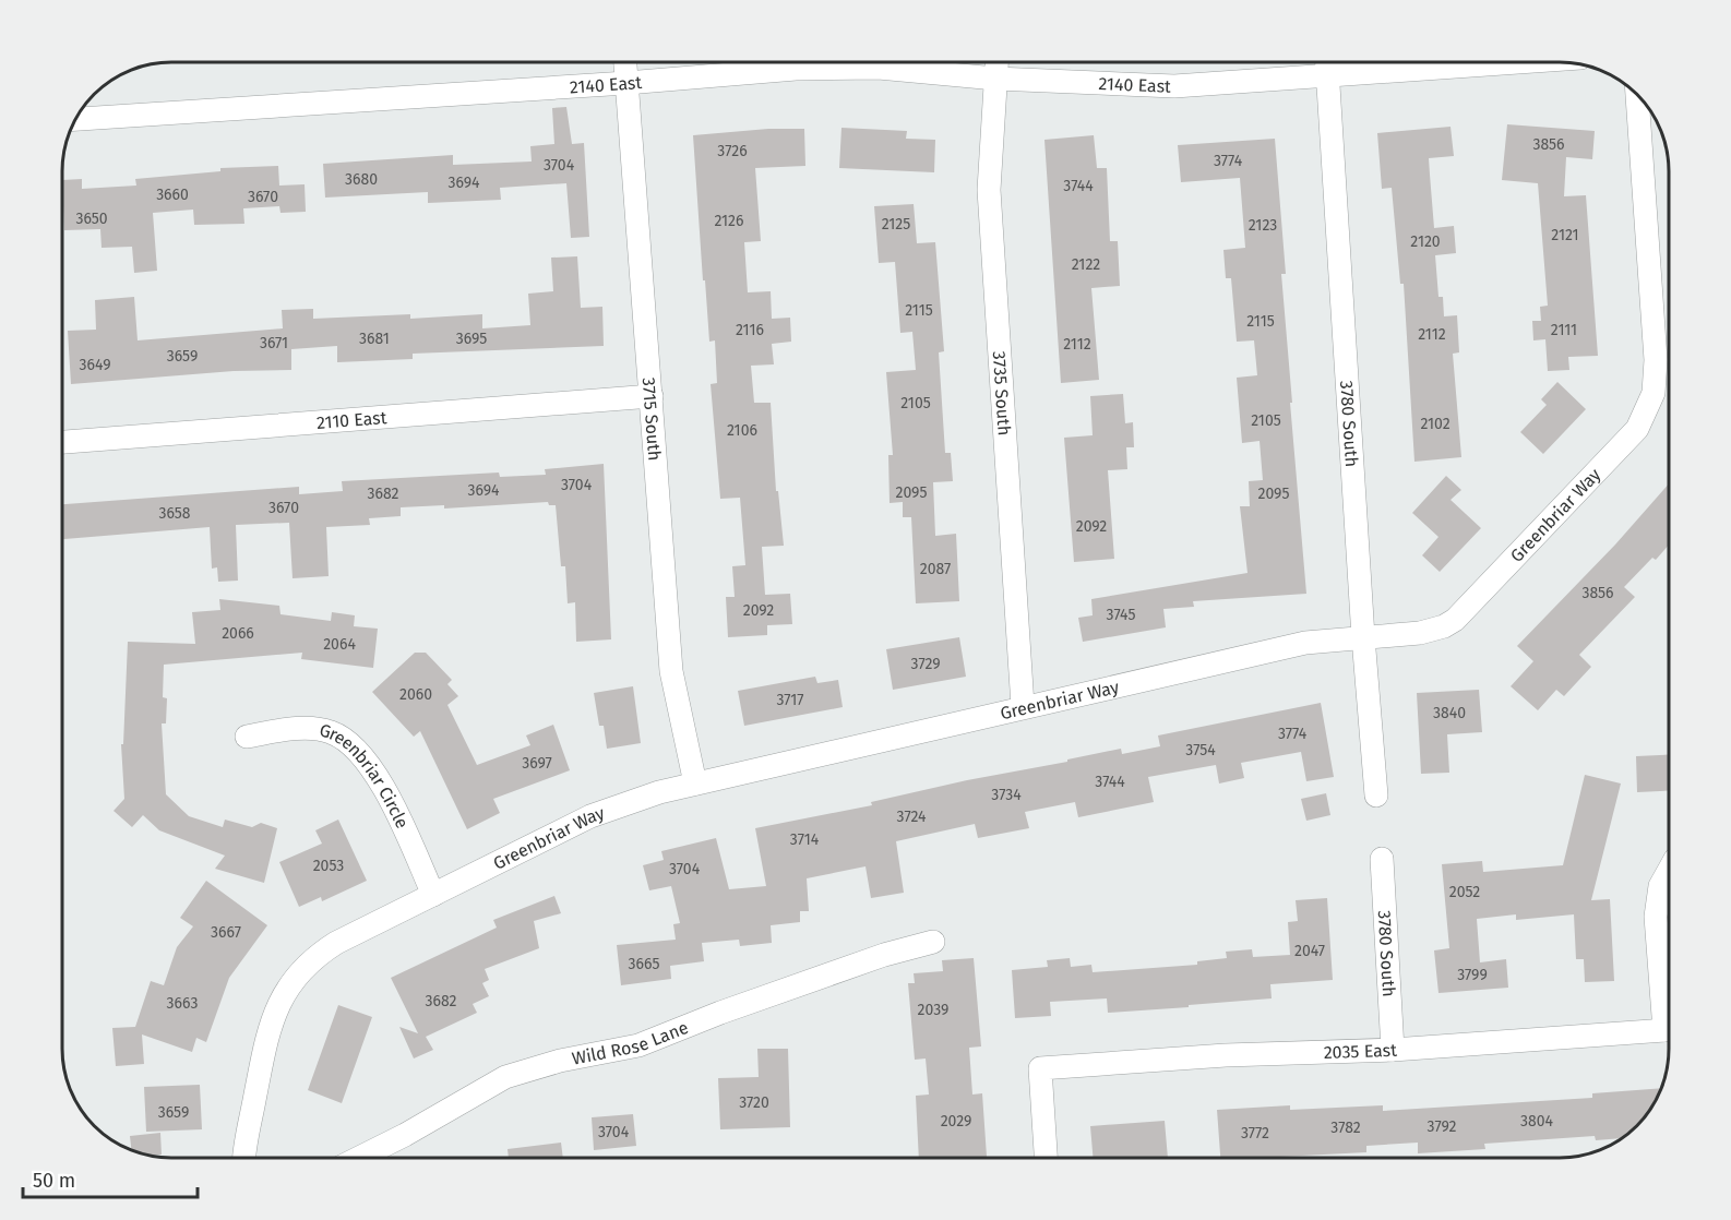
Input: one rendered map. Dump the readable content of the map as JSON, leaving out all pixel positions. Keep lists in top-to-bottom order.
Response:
{
  "streets": {
    "street": [
      "2140 East",
      "3735 South",
      "3715 South",
      "2110 East",
      "3780 South",
      "Greenbriar Way",
      "Greenbriar Circle",
      "Wild Rose Lane",
      "2035 East"
    ]
  },
  "crossings": [
    ["2140 East", "3735 South"],
    ["2140 East", "3715 South"],
    ["2140 East", "3780 South"],
    ["3735 South", "Greenbriar Way"],
    ["3715 South", "2110 East"],
    ["3715 South", "Greenbriar Way"],
    ["3780 South", "Greenbriar Way"],
    ["3780 South", "2035 East"],
    ["Greenbriar Way", "Greenbriar Circle"]
  ],
  "house_numbers": [
    "3856",
    "3726",
    "3774",
    "3704",
    "3680",
    "3694",
    "3744",
    "3660",
    "3670",
    "3650",
    "2126",
    "2125",
    "2123",
    "2121",
    "2120",
    "2122",
    "2115",
    "2115",
    "2116",
    "2111",
    "2112",
    "3681",
    "3695",
    "3671",
    "2112",
    "3659",
    "3649",
    "2105",
    "2105",
    "2102",
    "2106",
    "3704",
    "3694",
    "2095",
    "3682",
    "2095",
    "3670",
    "3658",
    "2092",
    "2087",
    "3856",
    "2092",
    "3745",
    "2066",
    "2064",
    "3729",
    "2060",
    "3717",
    "3840",
    "3774",
    "3754",
    "3697",
    "3744",
    "3734",
    "3724",
    "3714",
    "2053",
    "3704",
    "2052",
    "3667",
    "2047",
    "3665",
    "3799",
    "3682",
    "3663",
    "2039",
    "3720",
    "3659",
    "2029",
    "3804",
    "3792",
    "3782",
    "3704",
    "3772"
  ],
  "scale_bar": "50 m"
}
